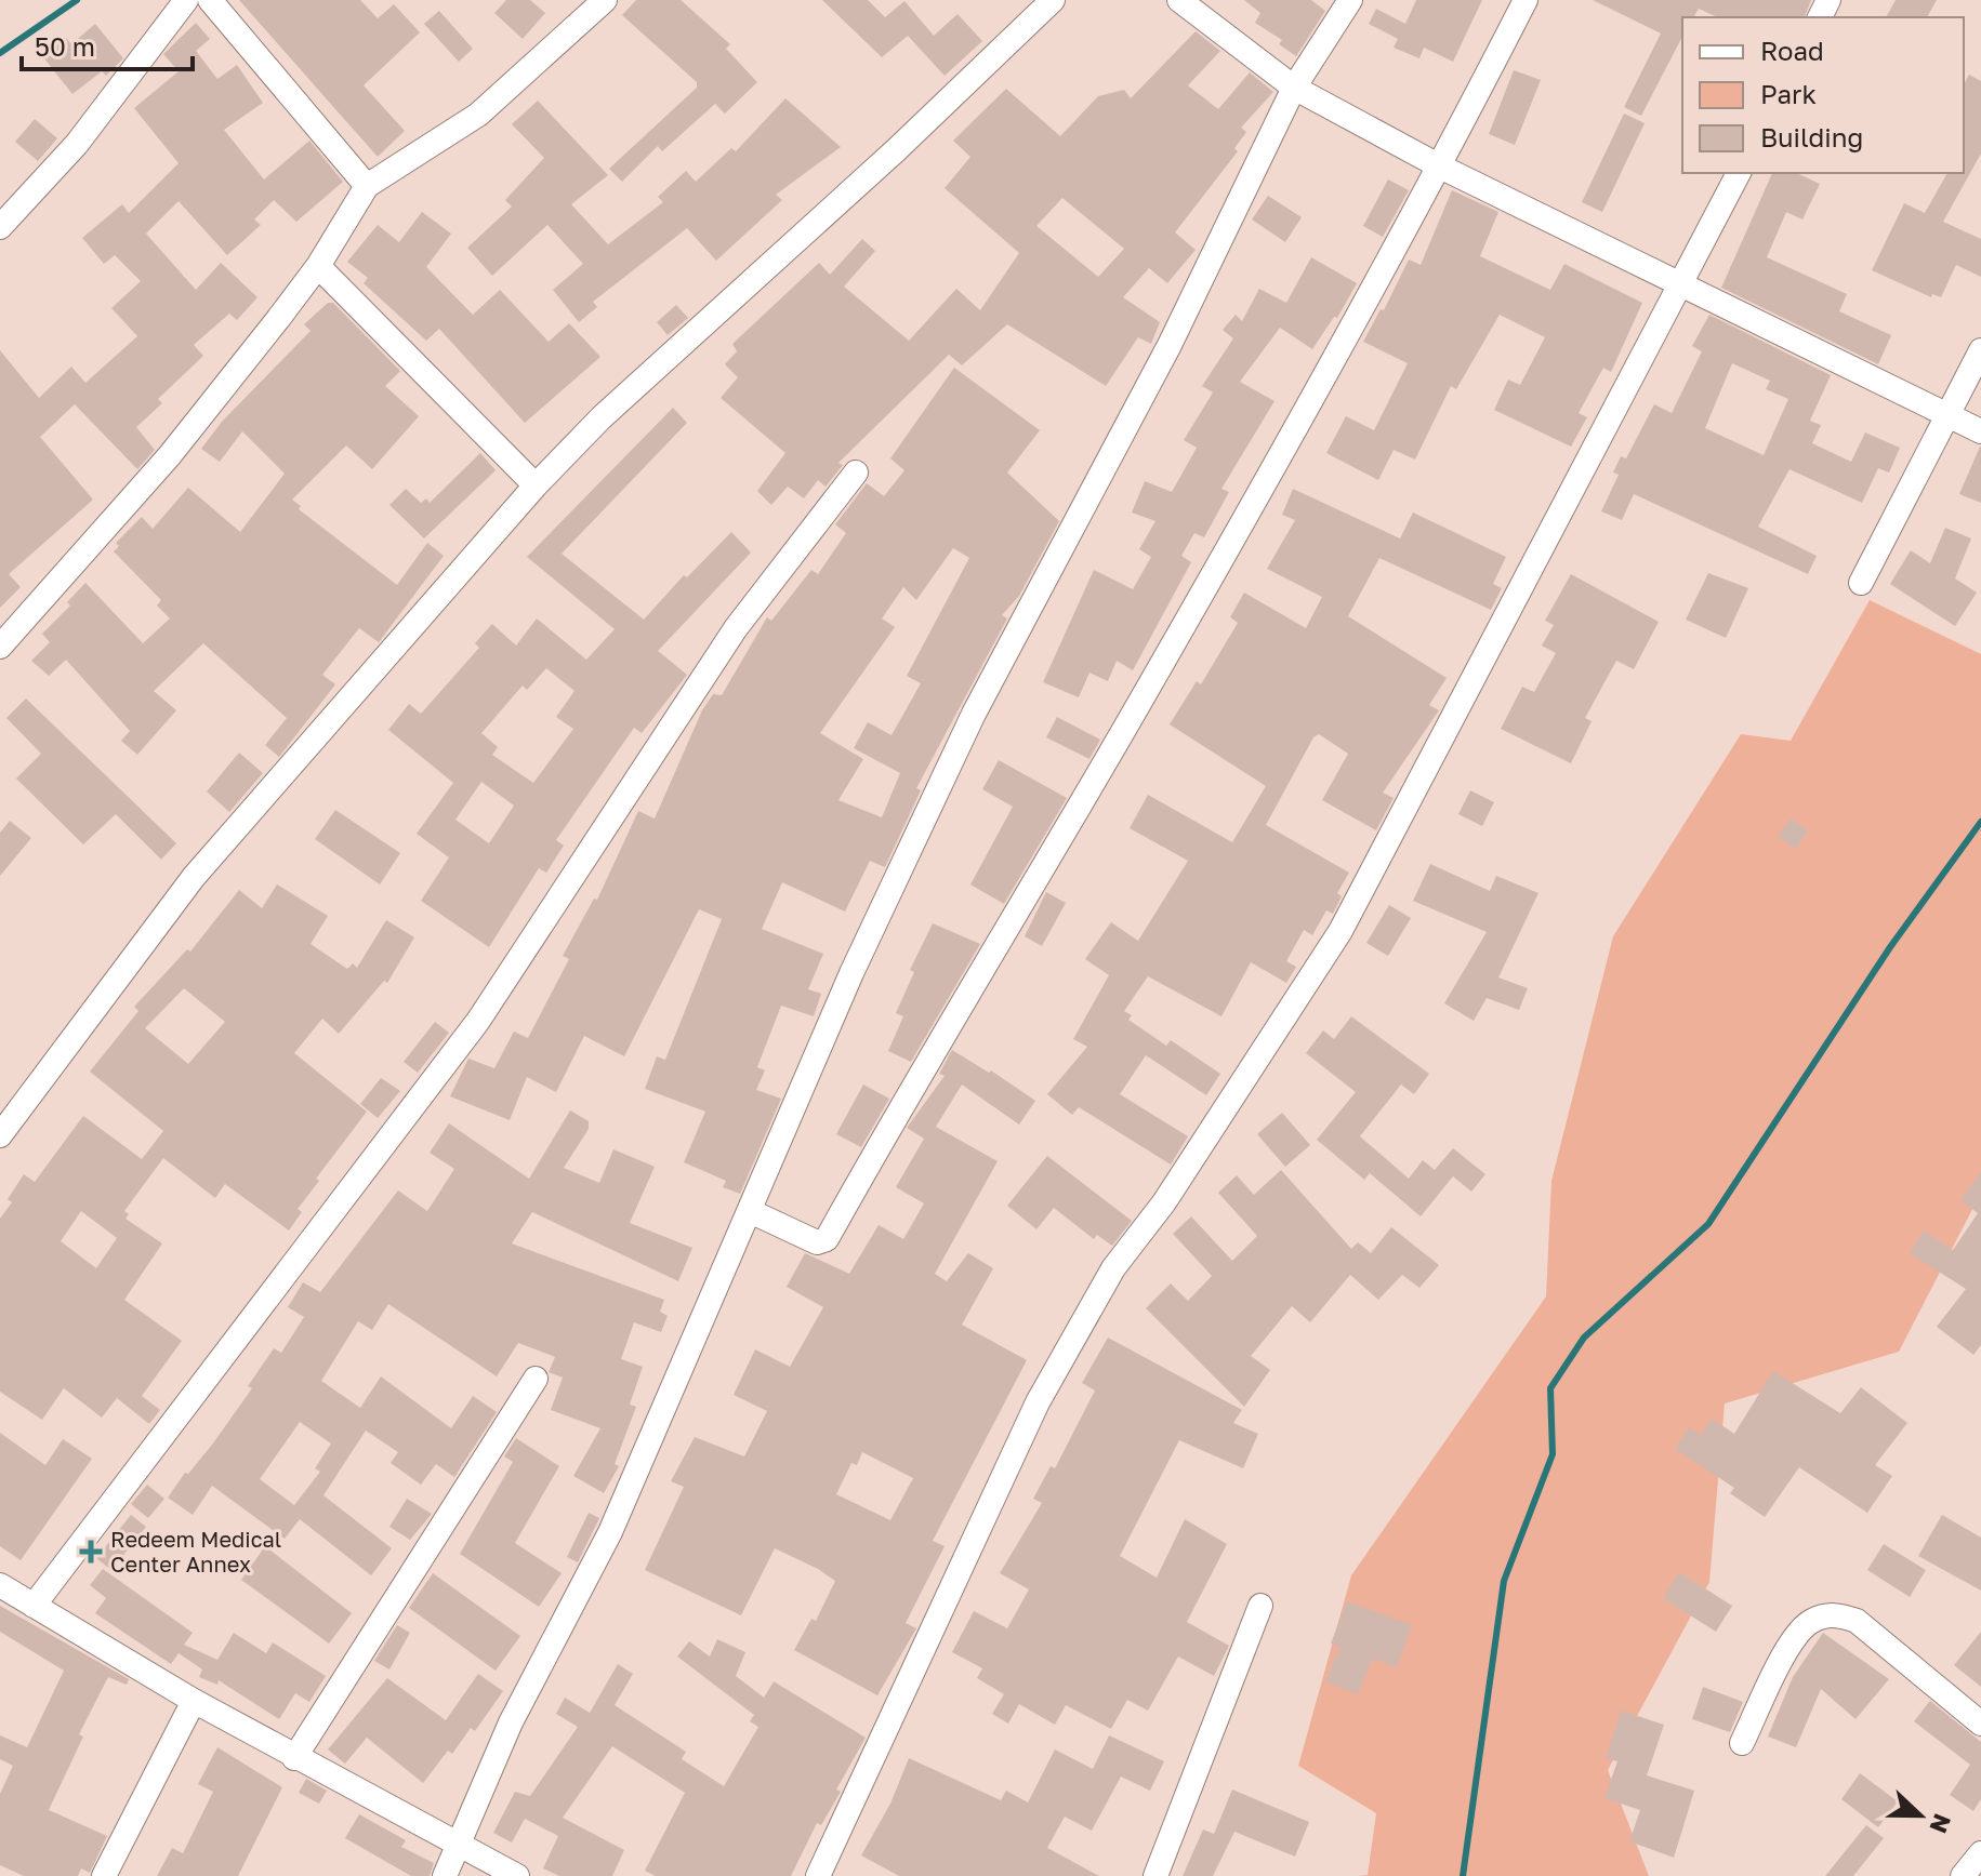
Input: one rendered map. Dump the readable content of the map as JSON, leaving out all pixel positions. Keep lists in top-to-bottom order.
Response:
{
  "places": {
    "health": ["Redeem Medical Center Annex"]
  },
  "legend": ["Road", "Park", "Building"],
  "scale_bar": "50 m",
  "north": "right"
}
